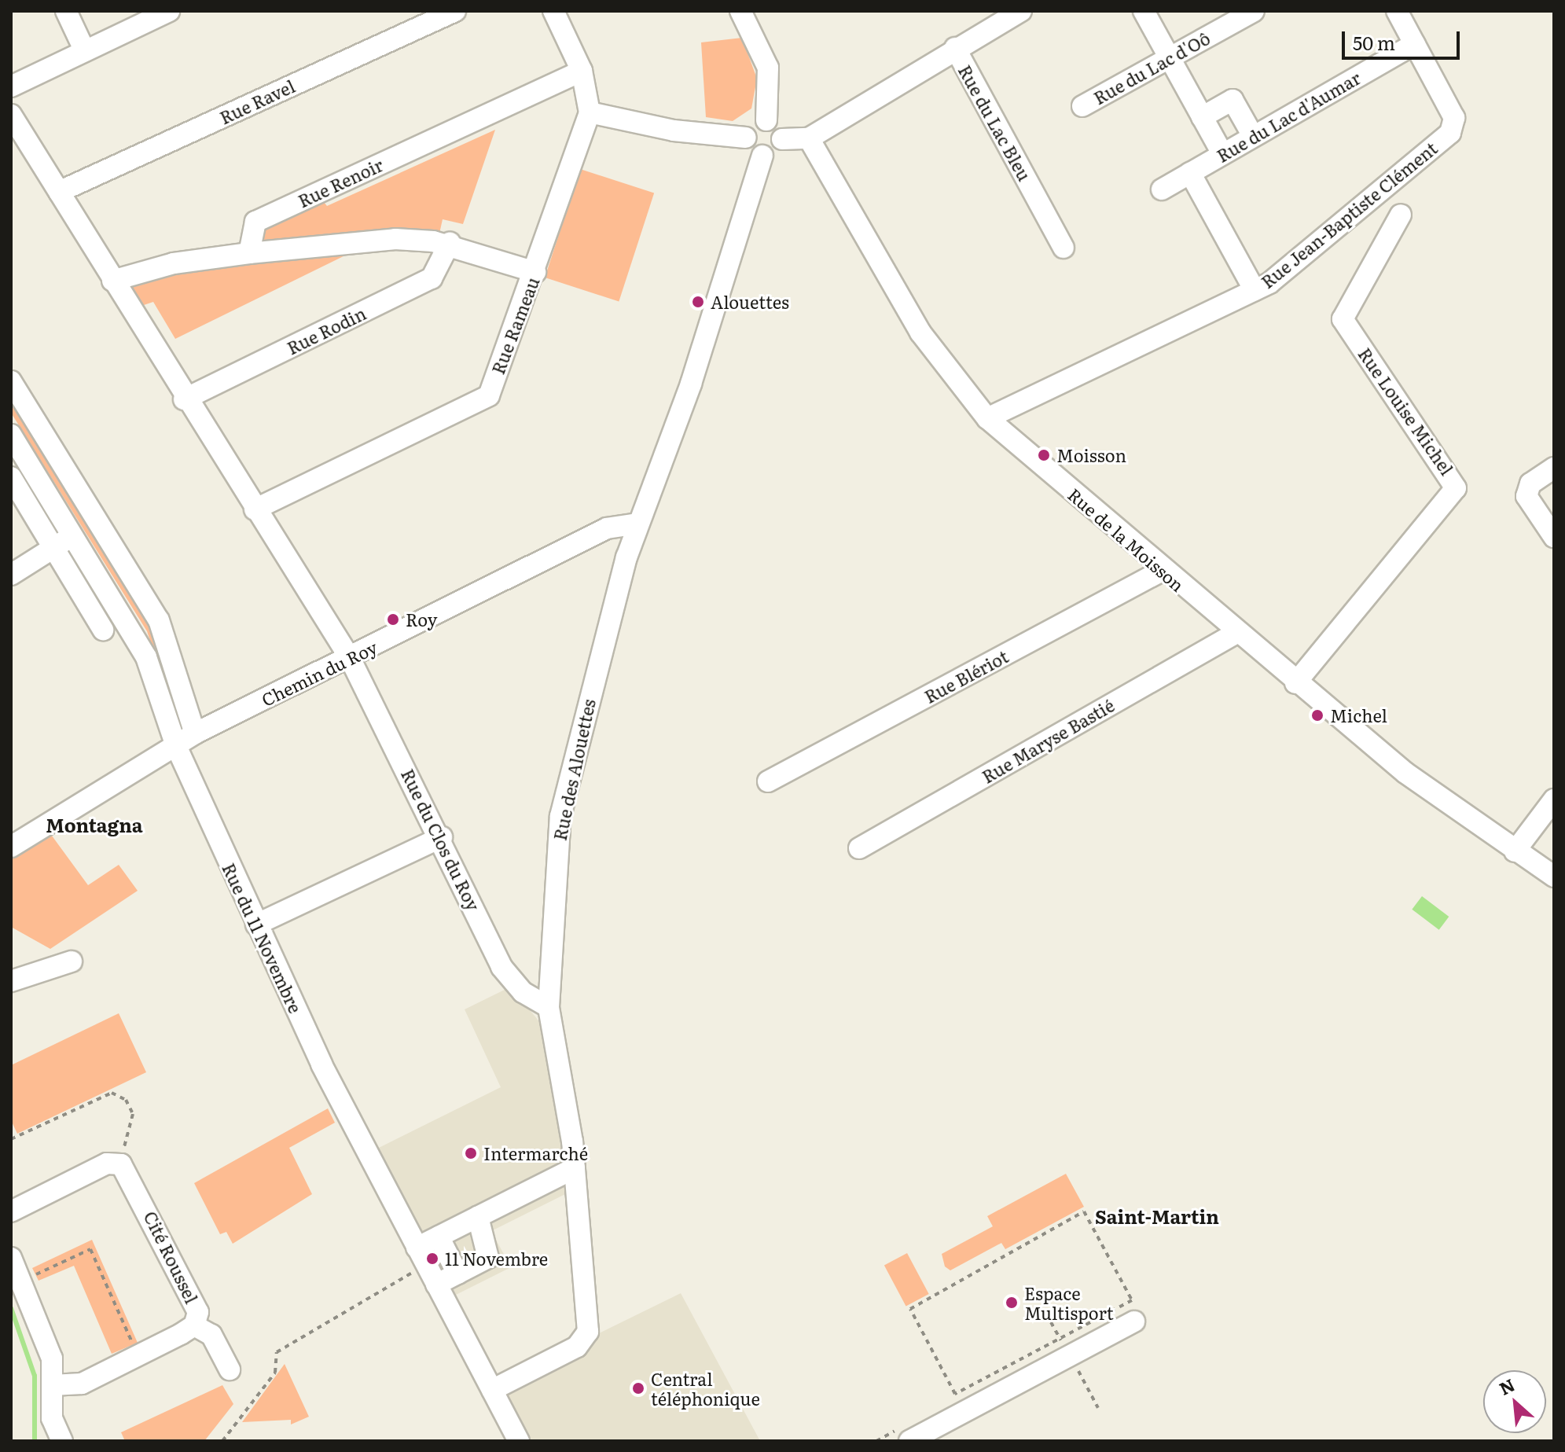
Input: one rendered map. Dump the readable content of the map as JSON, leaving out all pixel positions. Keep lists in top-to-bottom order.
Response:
{
  "streets": {
    "street": [
      "Rue du Lac d'Oô",
      "Rue Ravel",
      "Rue du Lac d'Aumar",
      "Rue du Lac Bleu",
      "Rue Renoir",
      "Rue Jean-Baptiste Clément",
      "Rue Rameau",
      "Rue Rodin",
      "Rue Louise Michel",
      "Rue de la Moisson",
      "Chemin du Roy",
      "Rue Blériot",
      "Rue Maryse Bastié",
      "Rue des Alouettes",
      "Rue du Clos du Roy",
      "Rue du 11 Novembre",
      "Cité Roussel"
    ]
  },
  "crossings": [
    ["Rue du Lac d'Aumar", "Rue Jean-Baptiste Clément"],
    ["Rue du Lac Bleu", "Rue de la Moisson"],
    ["Rue Renoir", "Rue Rameau"],
    ["Rue Jean-Baptiste Clément", "Rue de la Moisson"],
    ["Rue Louise Michel", "Rue de la Moisson"],
    ["Rue de la Moisson", "Rue Blériot"],
    ["Rue de la Moisson", "Rue Maryse Bastié"],
    ["Chemin du Roy", "Rue des Alouettes"],
    ["Chemin du Roy", "Rue du Clos du Roy"],
    ["Chemin du Roy", "Rue du 11 Novembre"],
    ["Rue des Alouettes", "Rue du Clos du Roy"],
    ["Rue des Alouettes", "Rue du 11 Novembre"]
  ],
  "districts": ["Montagna", "Saint-Martin"],
  "places": [
    "Alouettes",
    "Moisson",
    "Roy",
    "Michel",
    "Intermarché",
    "11 Novembre",
    "Espace Multisport",
    "Central téléphonique"
  ],
  "scale_bar": "50 m",
  "north": "top left"
}
